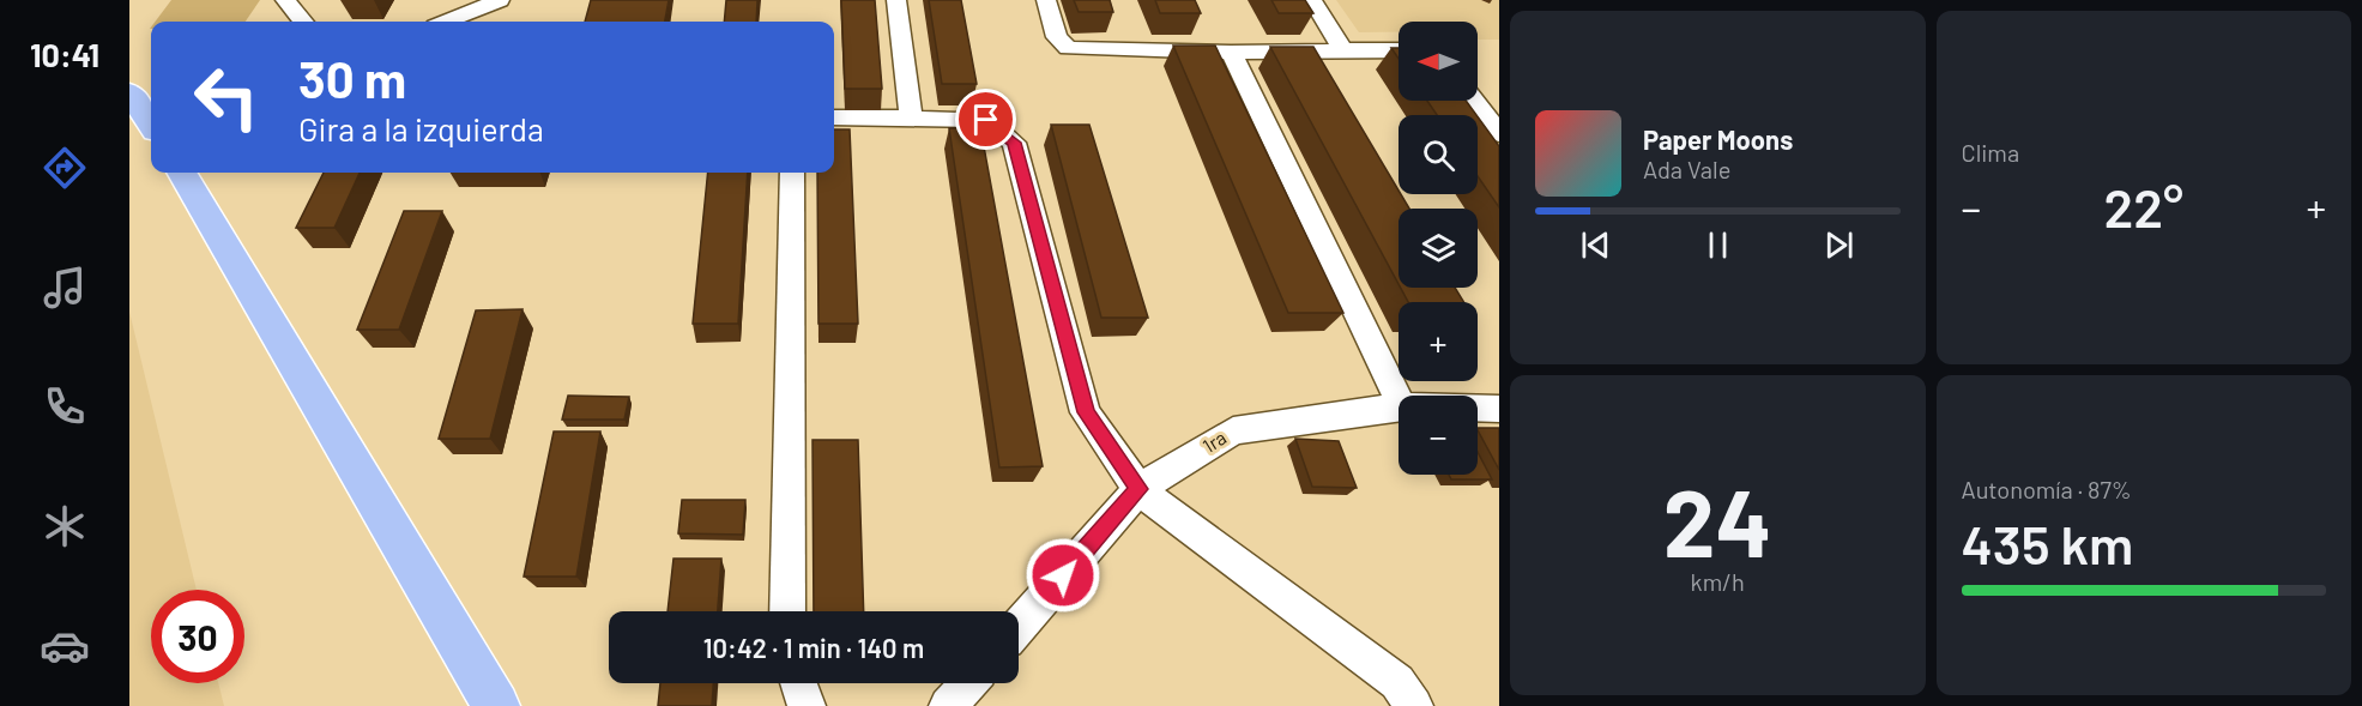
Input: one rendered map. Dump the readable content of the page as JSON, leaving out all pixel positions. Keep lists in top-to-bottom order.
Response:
{
  "streets": {
    "street": ["1ra"]
  },
  "north": "left",
  "page": {
    "tabs": "10:41",
    "tile": [
      "Clima",
      ["24", "km/h"],
      ["Autonomía · 87%", "435 km"]
    ],
    "map_buttons": ["+", "−"],
    "turn": ["30 m", "Gira a la izquierda"],
    "song": ["Paper Moons", "Ada Vale"],
    "heat": ["−", "22°", "+"],
    "limit": "30",
    "trip": "10:42 · 1 min · 140 m"
  }
}
